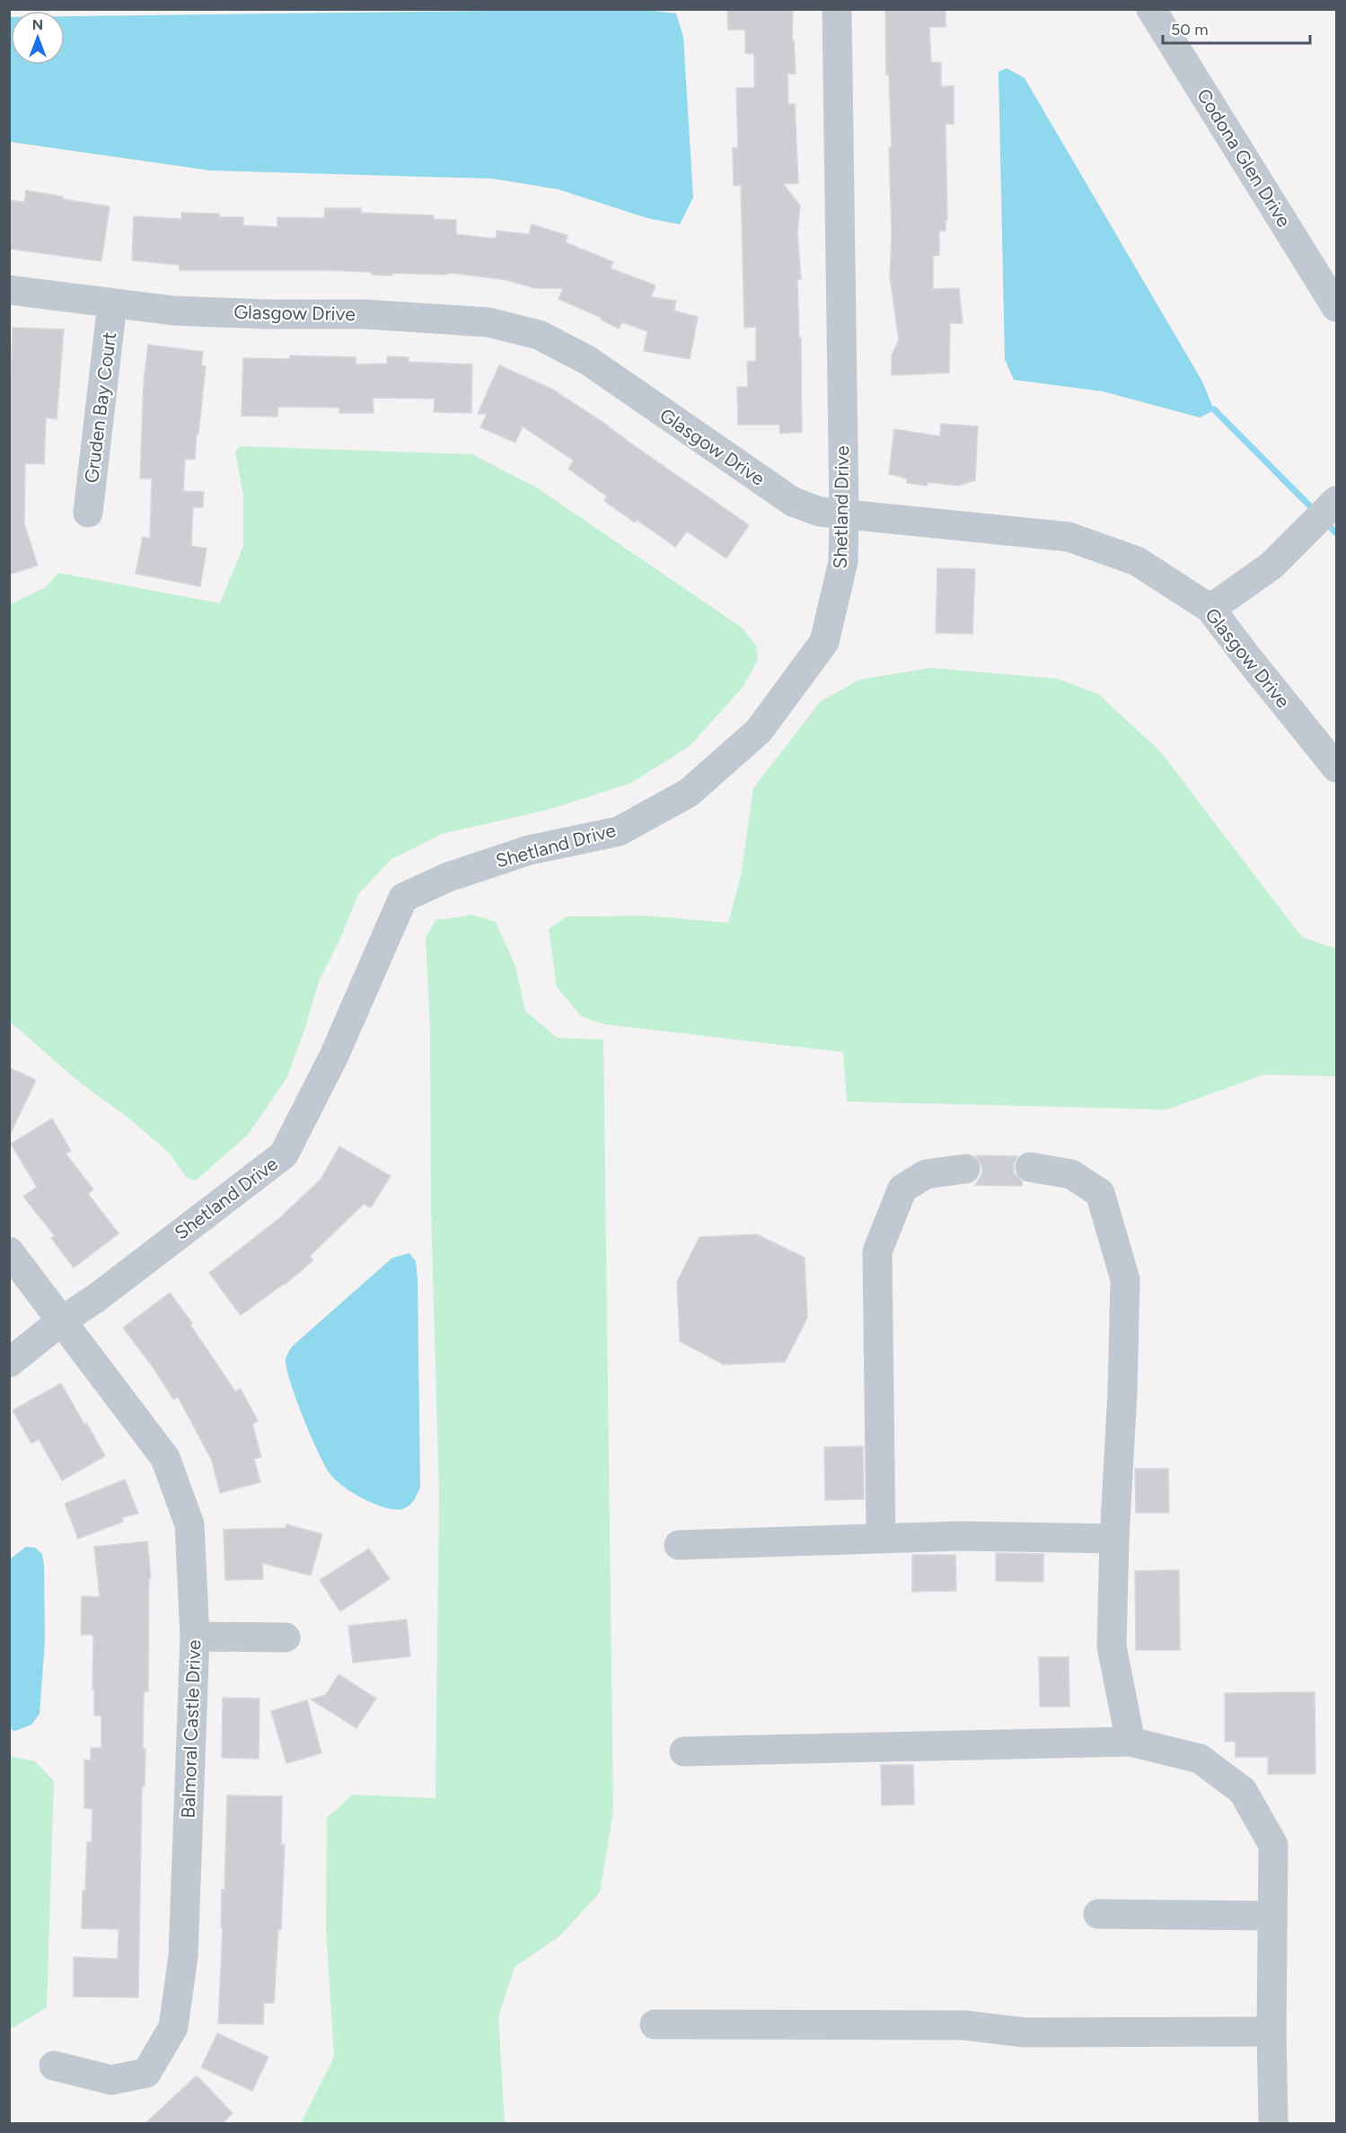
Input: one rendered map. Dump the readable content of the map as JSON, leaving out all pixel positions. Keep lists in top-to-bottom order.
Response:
{
  "streets": {
    "street": [
      "Codona Glen Drive",
      "Glasgow Drive",
      "Gruden Bay Court",
      "Shetland Drive",
      "Balmoral Castle Drive"
    ]
  },
  "crossings": [
    ["Glasgow Drive", "Gruden Bay Court"],
    ["Glasgow Drive", "Shetland Drive"],
    ["Shetland Drive", "Balmoral Castle Drive"]
  ],
  "scale_bar": "50 m",
  "north": "top"
}
